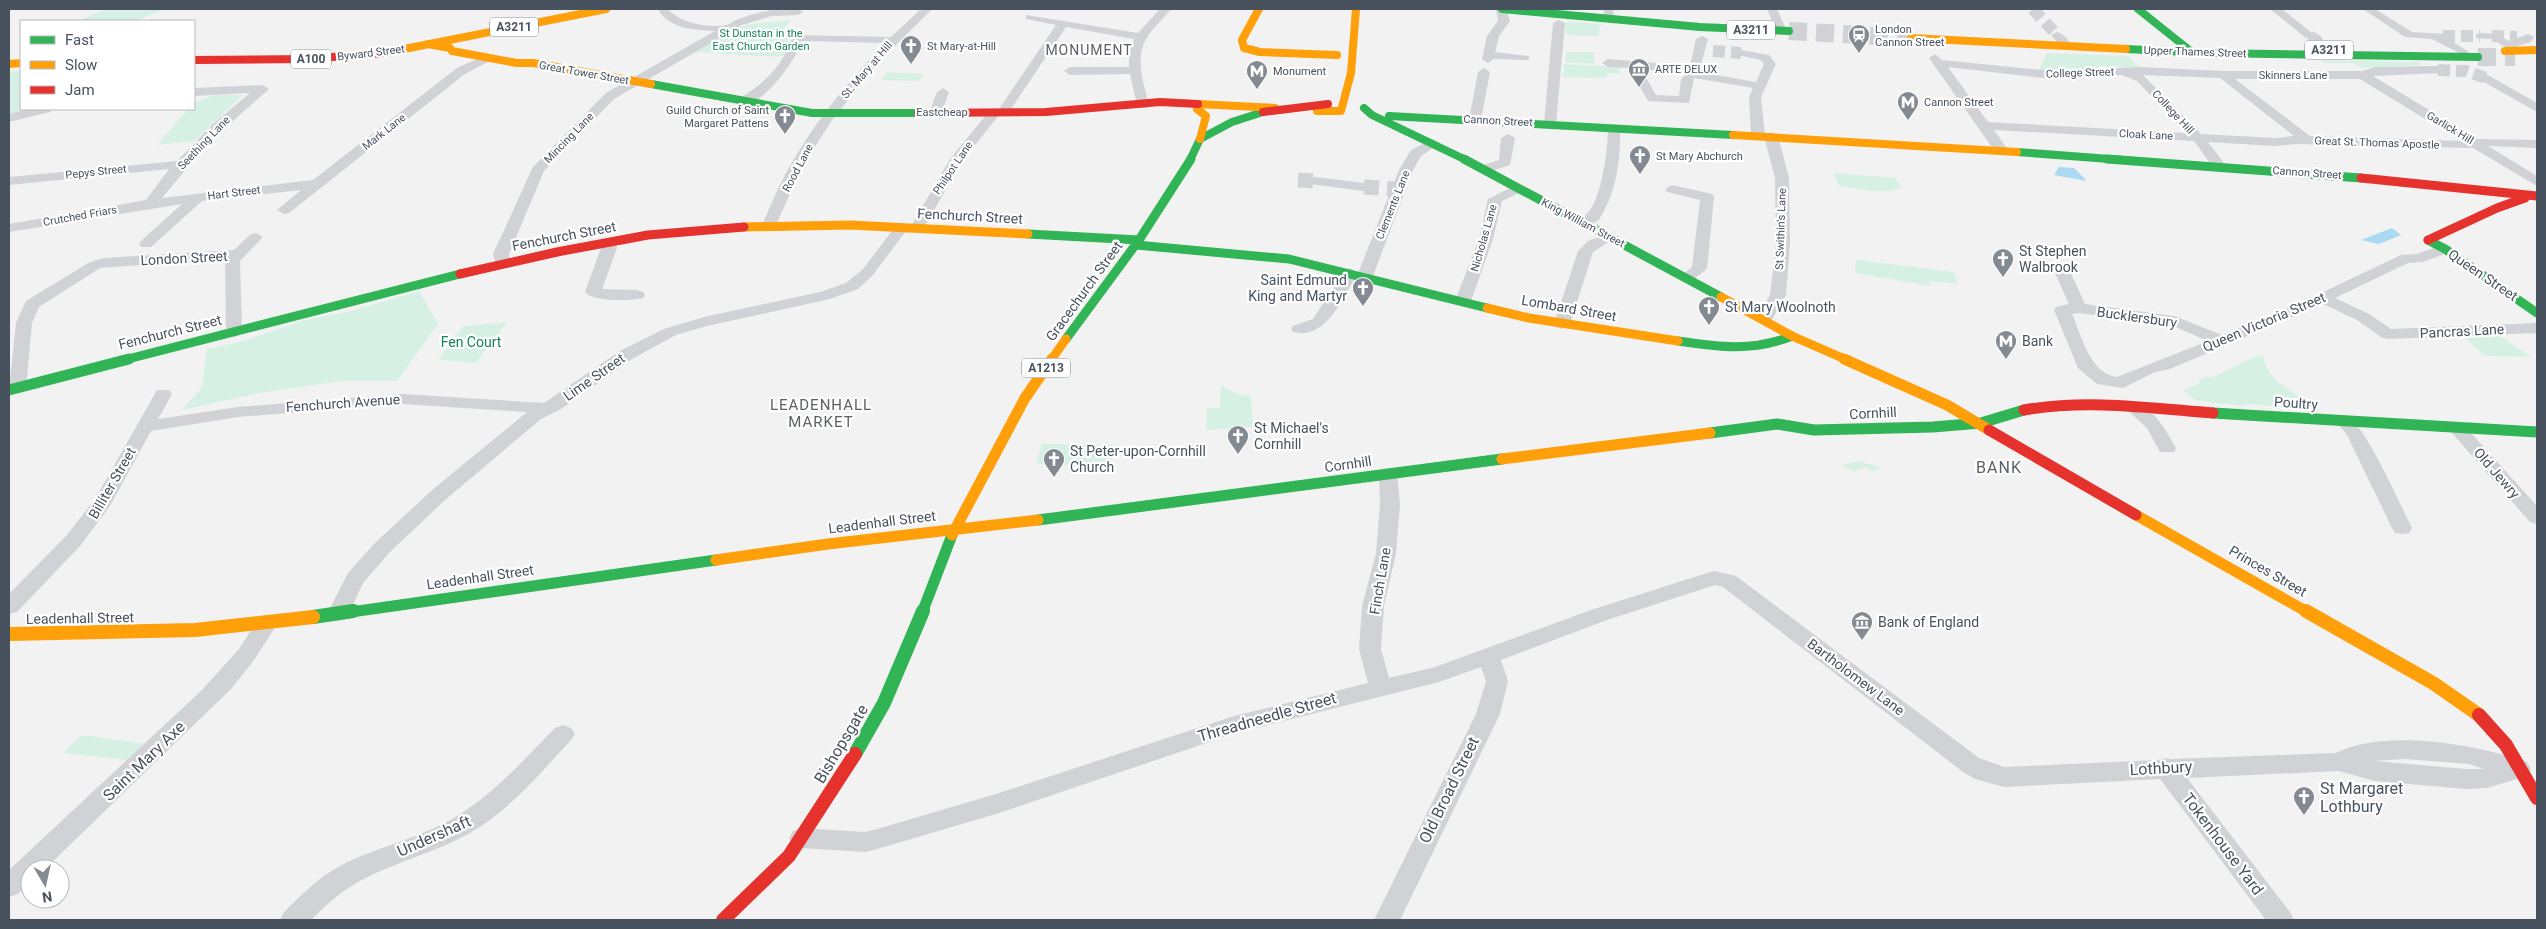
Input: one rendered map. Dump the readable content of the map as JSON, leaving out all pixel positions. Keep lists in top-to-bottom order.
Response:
{
  "streets": {
    "street": [
      "A3211",
      "Upper Thames Street",
      "Byward Street",
      "A100",
      "St. Mary at Hill",
      "Great Tower Street",
      "College Street",
      "Skinners Lane",
      "Eastcheap",
      "College Hill",
      "Cannon Street",
      "Garlick Hill",
      "Mark Lane",
      "Cloak Lane",
      "Mincing Lane",
      "Seething Lane",
      "Great St. Thomas Apostle",
      "Rood Lane",
      "Philpot Lane",
      "Pepys Street",
      "Hart Street",
      "Clements Lane",
      "Crutched Friars",
      "Fenchurch Street",
      "King William Street",
      "St Swithin's Lane",
      "Nicholas Lane",
      "London Street",
      "Queen Street",
      "Gracechurch Street",
      "Lombard Street",
      "Bucklersbury",
      "Queen Victoria Street",
      "Pancras Lane",
      "A1213",
      "Lime Street",
      "Fenchurch Avenue",
      "Poultry",
      "Cornhill",
      "Old Jewry",
      "Billiter Street",
      "Leadenhall Street",
      "Princes Street",
      "Finch Lane",
      "Bartholomew Lane",
      "Threadneedle Street",
      "Bishopsgate",
      "Saint Mary Axe",
      "Lothbury",
      "Old Broad Street",
      "Undershaft",
      "Tokenhouse Yard"
    ]
  },
  "crossings": [
    ["Byward Street", "Great Tower Street"],
    ["St. Mary at Hill", "Eastcheap"],
    ["St. Mary at Hill", "Rood Lane"],
    ["Great Tower Street", "Eastcheap"],
    ["Great Tower Street", "Mark Lane"],
    ["Great Tower Street", "Mincing Lane"],
    ["College Street", "Skinners Lane"],
    ["College Street", "College Hill"],
    ["College Street", "Cloak Lane"],
    ["Skinners Lane", "Garlick Hill"],
    ["Eastcheap", "Rood Lane"],
    ["Eastcheap", "Philpot Lane"],
    ["Eastcheap", "King William Street"],
    ["Eastcheap", "Gracechurch Street"],
    ["College Hill", "Cannon Street"],
    ["College Hill", "Cloak Lane"],
    ["Cannon Street", "Garlick Hill"],
    ["Cannon Street", "King William Street"],
    ["Cannon Street", "St Swithin's Lane"],
    ["Cannon Street", "Queen Victoria Street"],
    ["Garlick Hill", "Great St. Thomas Apostle"],
    ["Garlick Hill", "Queen Victoria Street"],
    ["Mark Lane", "Hart Street"],
    ["Cloak Lane", "Great St. Thomas Apostle"],
    ["Mincing Lane", "Fenchurch Street"],
    ["Seething Lane", "Pepys Street"],
    ["Seething Lane", "Hart Street"],
    ["Seething Lane", "Crutched Friars"],
    ["Rood Lane", "Fenchurch Street"],
    ["Philpot Lane", "Fenchurch Street"],
    ["Philpot Lane", "Lime Street"],
    ["Hart Street", "Crutched Friars"],
    ["Clements Lane", "King William Street"],
    ["Clements Lane", "Lombard Street"],
    ["Fenchurch Street", "London Street"],
    ["Fenchurch Street", "Gracechurch Street"],
    ["Fenchurch Street", "Lombard Street"],
    ["Fenchurch Street", "Lime Street"],
    ["King William Street", "St Swithin's Lane"],
    ["King William Street", "Nicholas Lane"],
    ["King William Street", "Lombard Street"],
    ["Nicholas Lane", "Lombard Street"],
    ["Queen Street", "Queen Victoria Street"],
    ["Gracechurch Street", "Lombard Street"],
    ["Gracechurch Street", "Cornhill"],
    ["Gracechurch Street", "Leadenhall Street"],
    ["Gracechurch Street", "Bishopsgate"],
    ["Bucklersbury", "Queen Victoria Street"],
    ["Queen Victoria Street", "Pancras Lane"],
    ["Lime Street", "Fenchurch Avenue"],
    ["Lime Street", "Leadenhall Street"],
    ["Fenchurch Avenue", "Billiter Street"],
    ["Poultry", "Cornhill"],
    ["Poultry", "Old Jewry"],
    ["Poultry", "Princes Street"],
    ["Cornhill", "Leadenhall Street"],
    ["Cornhill", "Princes Street"],
    ["Cornhill", "Finch Lane"],
    ["Cornhill", "Bishopsgate"],
    ["Leadenhall Street", "Bishopsgate"],
    ["Leadenhall Street", "Saint Mary Axe"],
    ["Princes Street", "Lothbury"],
    ["Finch Lane", "Threadneedle Street"],
    ["Bartholomew Lane", "Threadneedle Street"],
    ["Bartholomew Lane", "Lothbury"],
    ["Threadneedle Street", "Bishopsgate"],
    ["Threadneedle Street", "Old Broad Street"],
    ["Lothbury", "Tokenhouse Yard"]
  ],
  "districts": ["MONUMENT", "LEADENHALL MARKET", "BANK"],
  "parks": ["St Dunstan in the East Church Garden", "Fen Court"],
  "places": {
    "station": ["London Cannon Street"],
    "church": [
      "St Mary-at-Hill",
      "Guild Church of Saint Margaret Pattens",
      "St Mary Abchurch",
      "St Stephen Walbrook",
      "Saint Edmund King and Martyr",
      "St Mary Woolnoth",
      "St Michael's Cornhill",
      "St Peter-upon-Cornhill Church",
      "St Margaret Lothbury"
    ],
    "museum": ["ARTE DELUX", "Bank of England"],
    "metro station": ["Monument", "Cannon Street", "Bank"]
  },
  "legend": ["Fast", "Slow", "Jam"],
  "north": "bottom"
}
